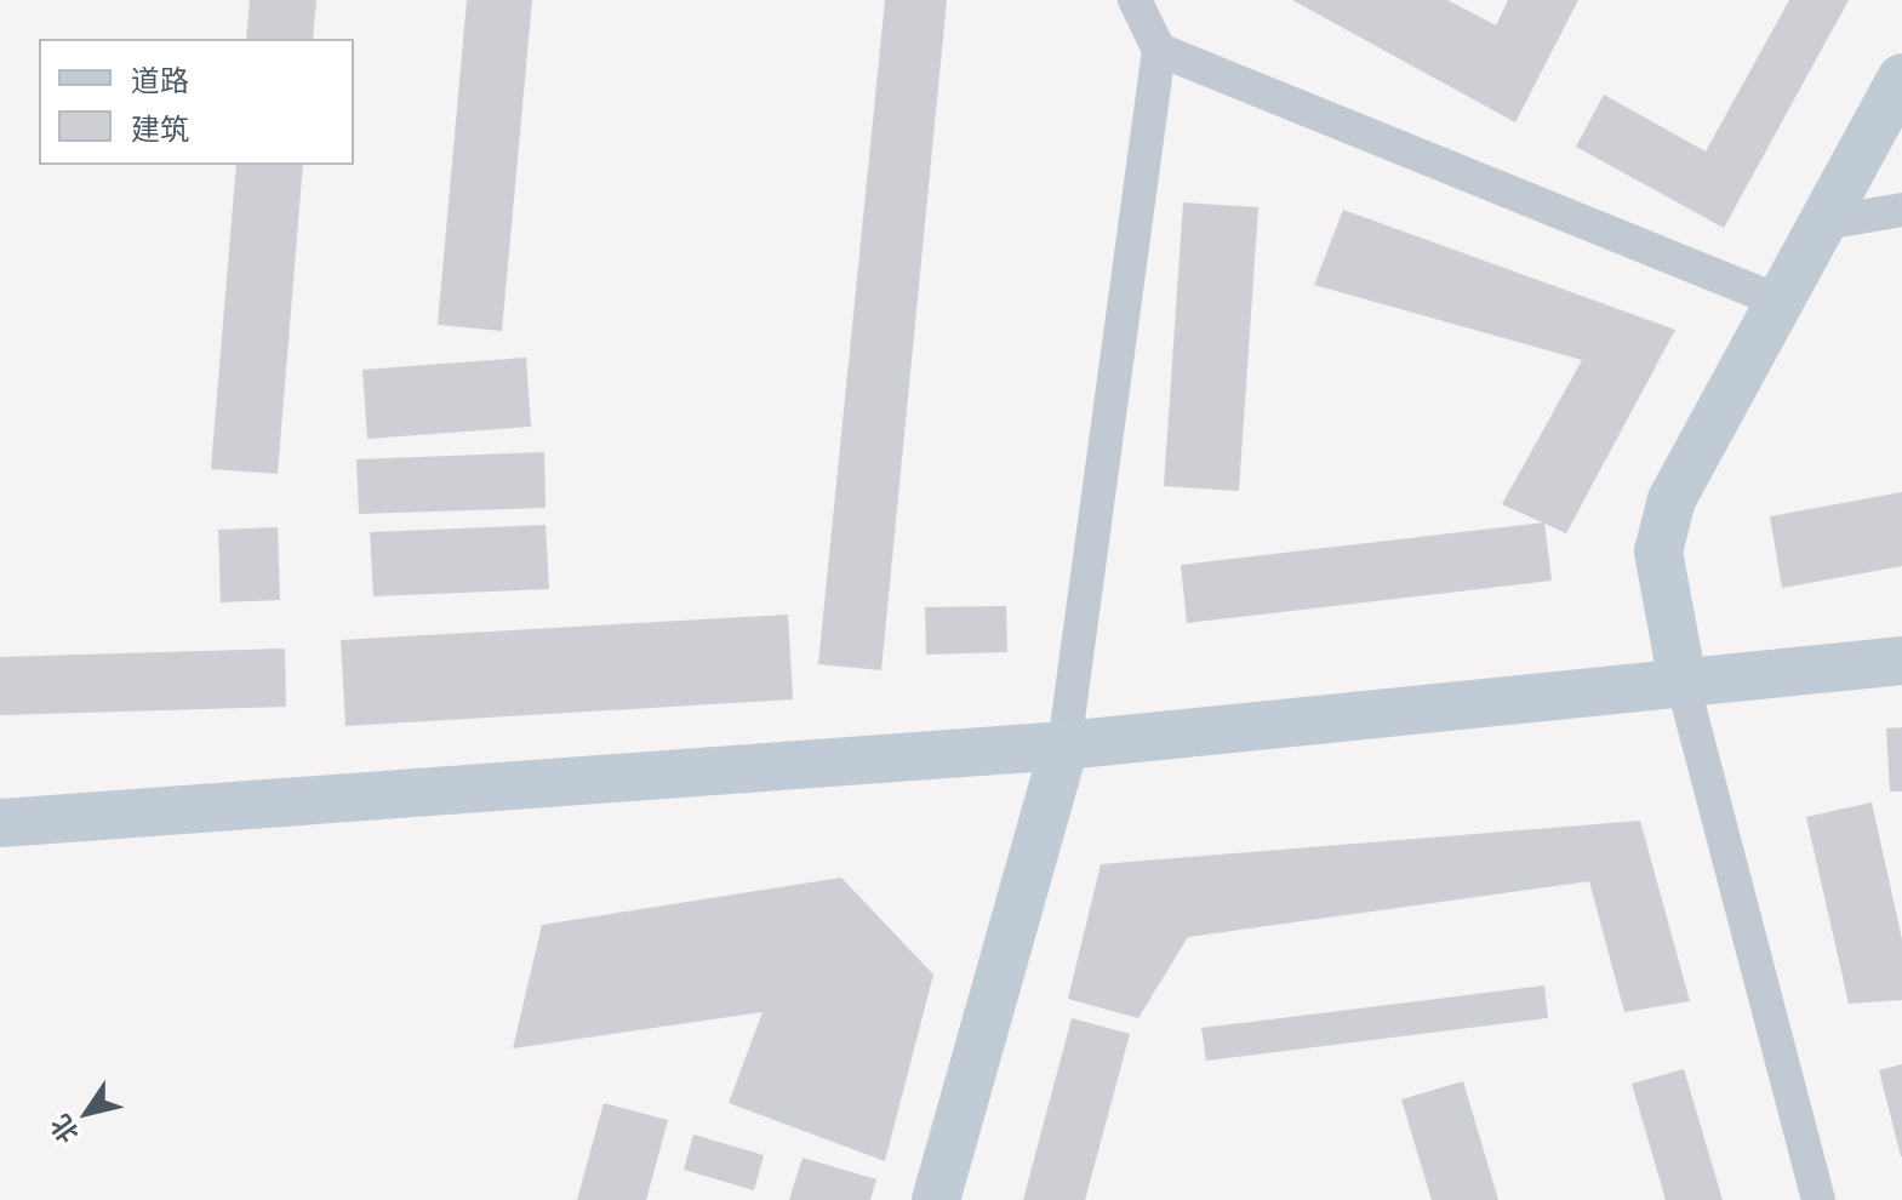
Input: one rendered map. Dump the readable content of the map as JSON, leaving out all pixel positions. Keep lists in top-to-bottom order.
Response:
{
  "legend": ["道路", "建筑"],
  "north": "bottom left"
}
